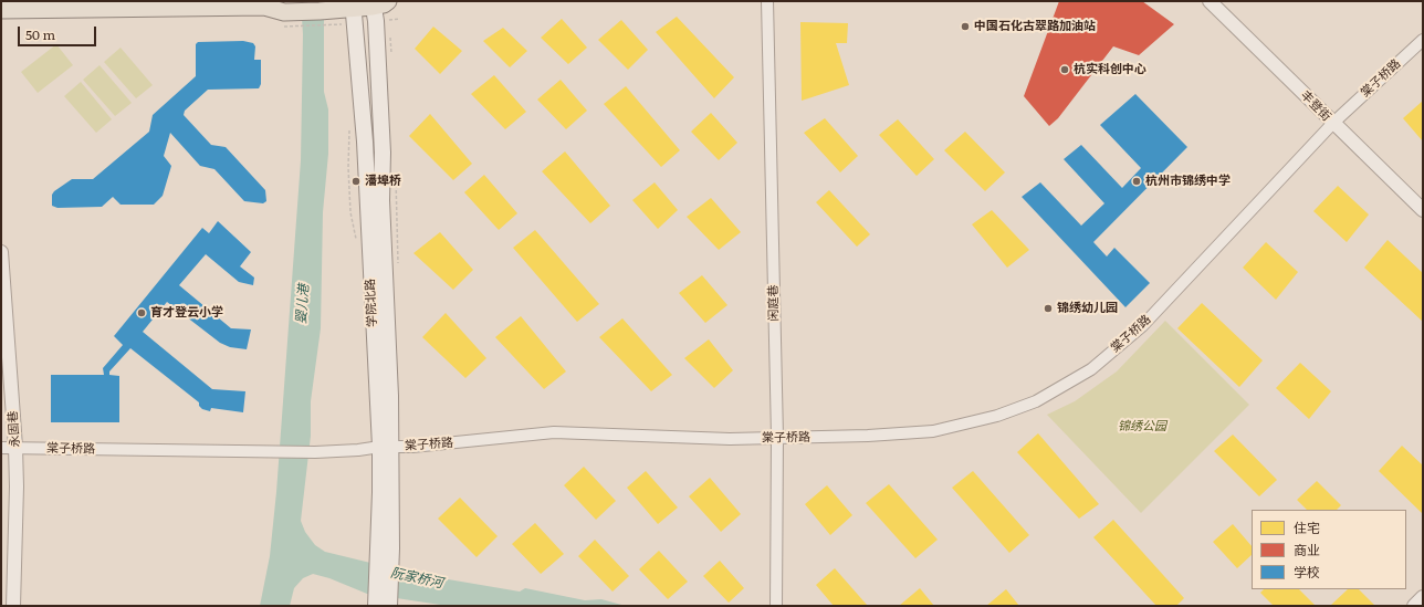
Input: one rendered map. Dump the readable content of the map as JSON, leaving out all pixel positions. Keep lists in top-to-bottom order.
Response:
{
  "streets": {
    "main road": ["学院北路"],
    "street": [
      "棠子桥路",
      "丰登街",
      "闲庭巷",
      "永固巷"
    ]
  },
  "crossings": [
    ["棠子桥路", "丰登街"],
    ["棠子桥路", "学院北路"],
    ["棠子桥路", "闲庭巷"],
    ["棠子桥路", "永固巷"]
  ],
  "water": ["婴儿港", "阮家桥河"],
  "parks": ["锦绣公园"],
  "places": [
    "中国石化古翠路加油站",
    "杭实科创中心",
    "潘埠桥",
    "杭州市锦绣中学",
    "锦绣幼儿园",
    "育才登云小学"
  ],
  "legend": ["住宅", "商业", "学校"],
  "scale_bar": "50 m"
}
